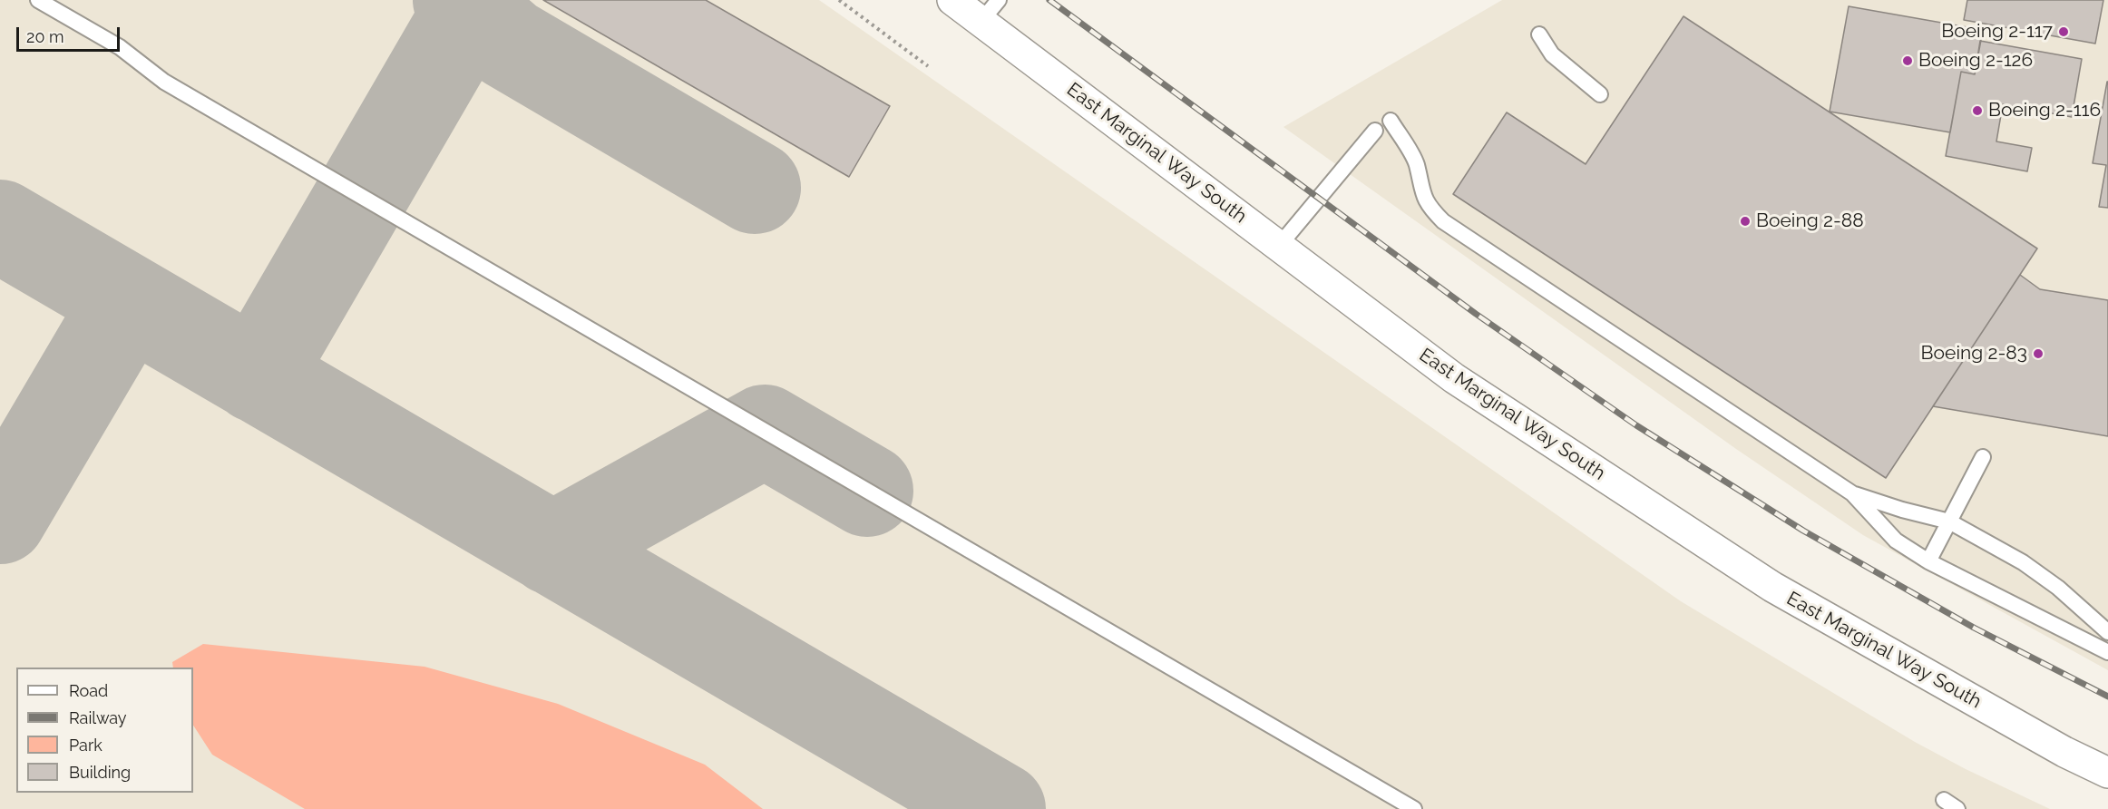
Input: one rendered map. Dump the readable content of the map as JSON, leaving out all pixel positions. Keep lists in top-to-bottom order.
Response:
{
  "streets": {
    "main road": ["East Marginal Way South"]
  },
  "places": [
    "Boeing 2-117",
    "Boeing 2-126",
    "Boeing 2-116",
    "Boeing 2-88",
    "Boeing 2-83"
  ],
  "legend": [
    "Road",
    "Railway",
    "Park",
    "Building"
  ],
  "scale_bar": "20 m"
}
